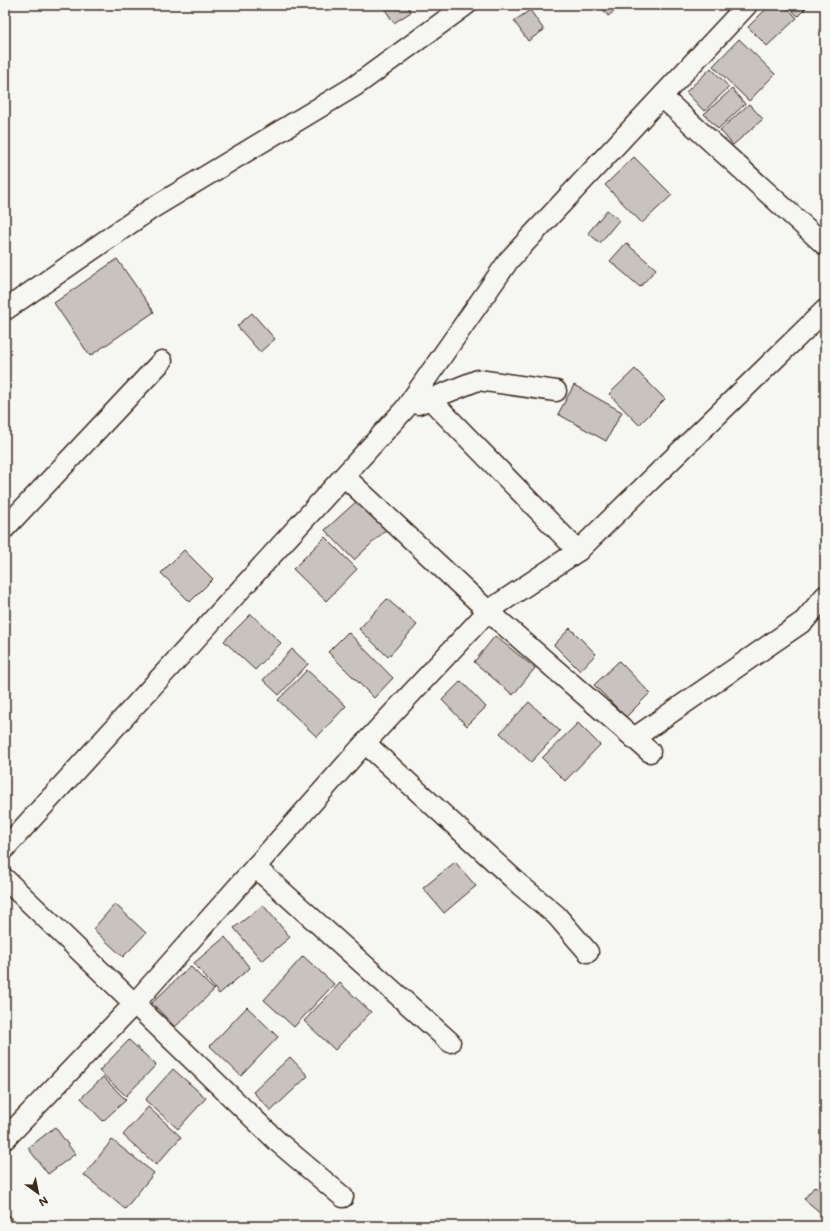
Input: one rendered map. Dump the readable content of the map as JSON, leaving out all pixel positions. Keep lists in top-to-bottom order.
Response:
{
  "north": "bottom right"
}
